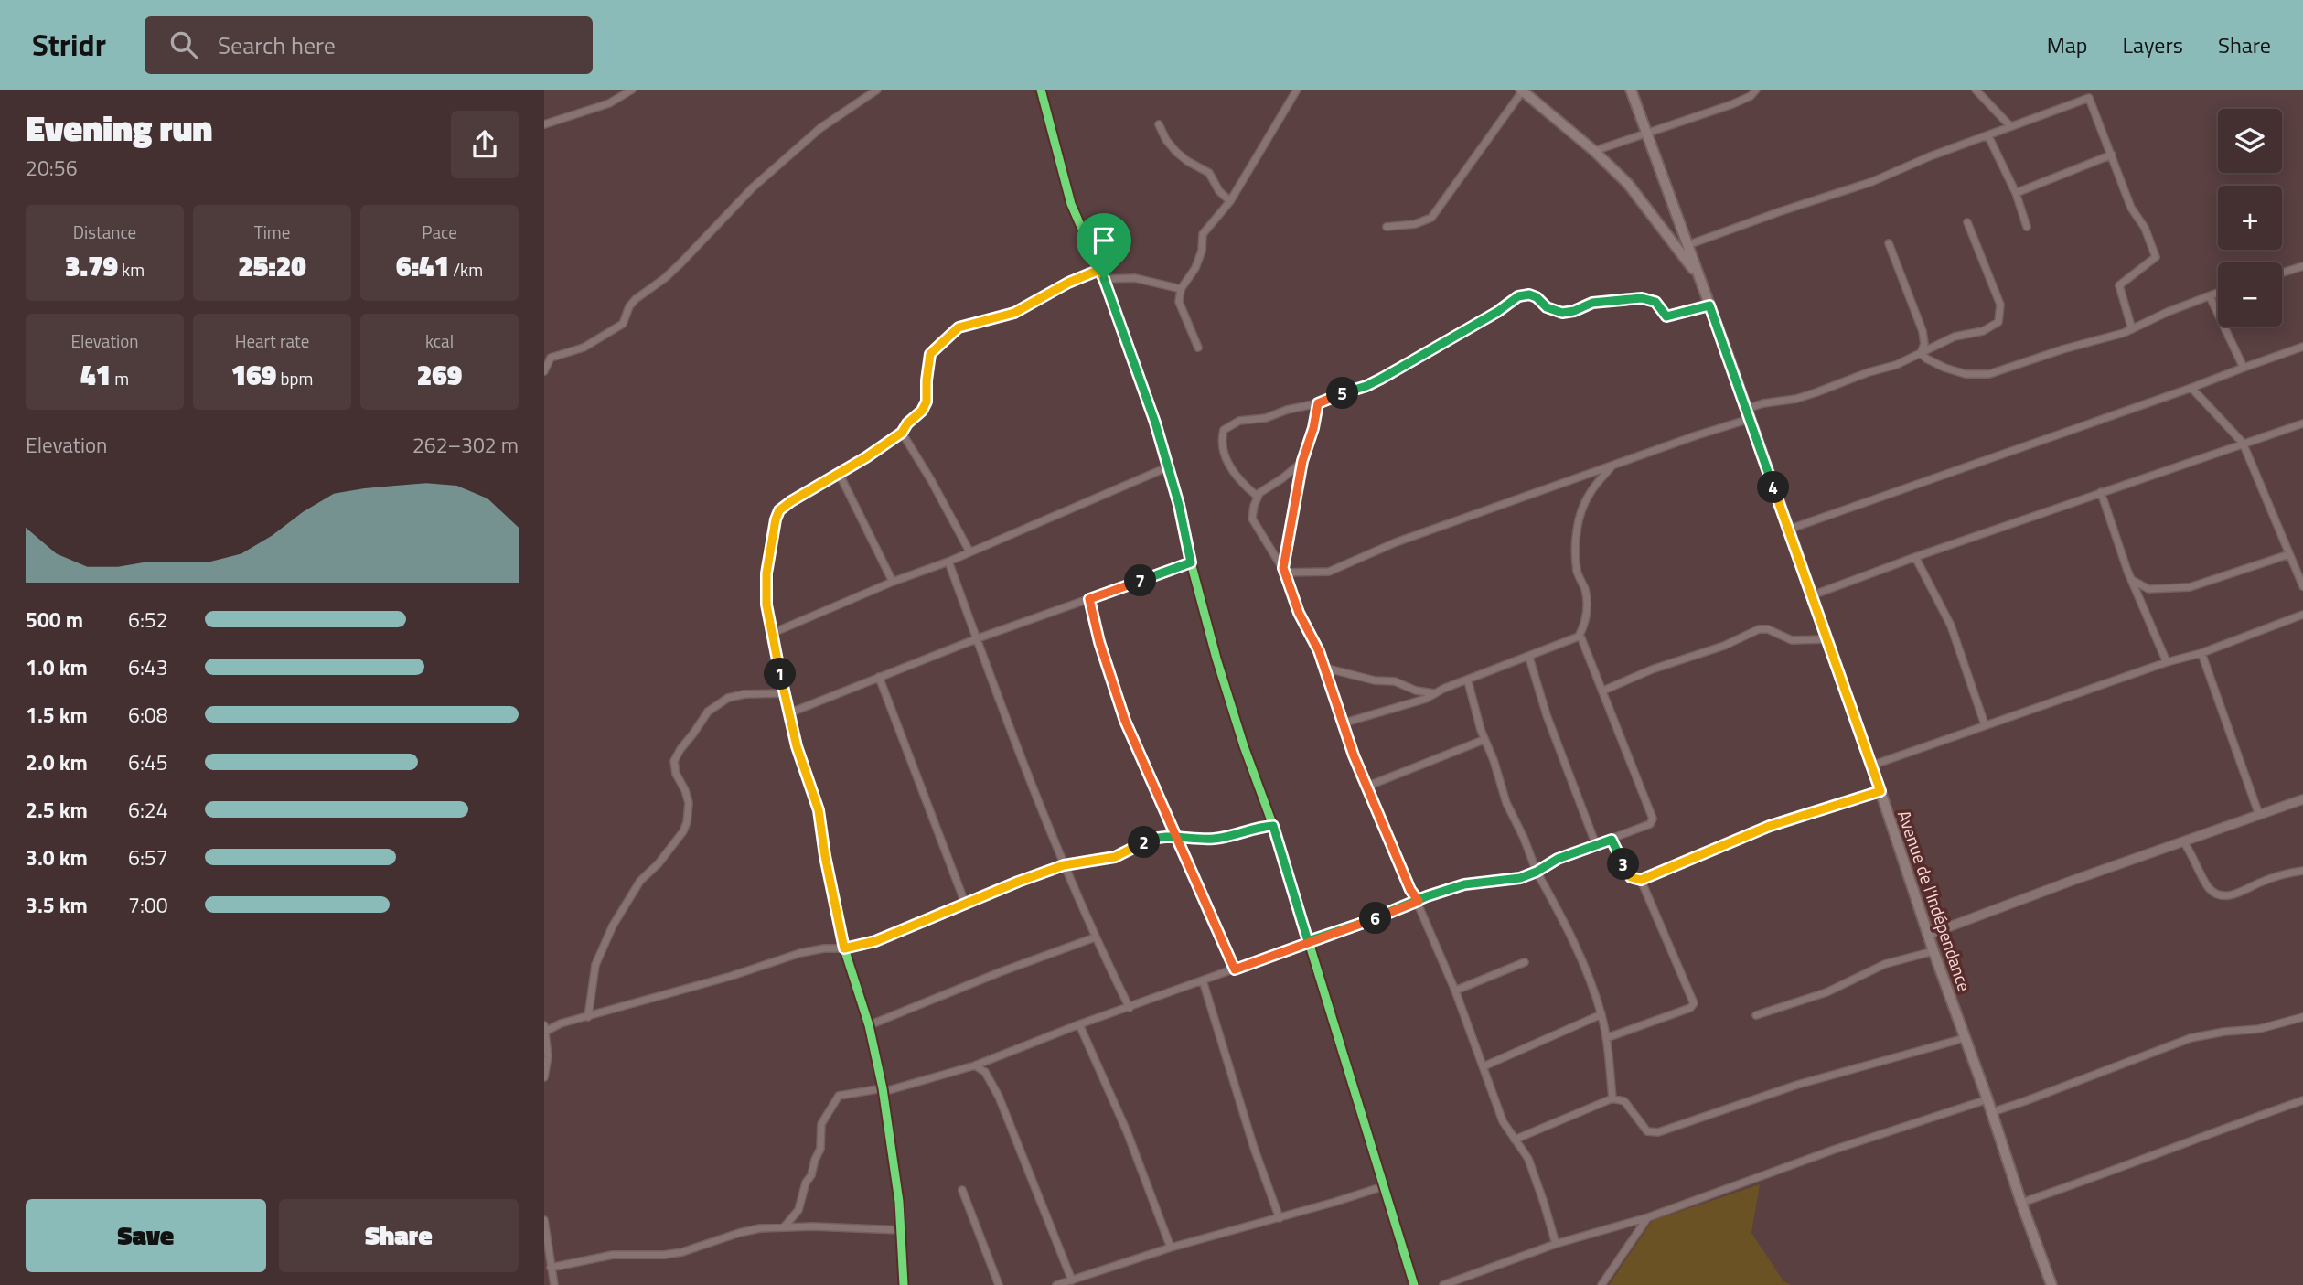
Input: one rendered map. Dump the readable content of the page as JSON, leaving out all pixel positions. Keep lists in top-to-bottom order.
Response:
{
  "streets": {
    "main road": ["Avenue de l'Indépendance"]
  },
  "page": {
    "header": "Stridr",
    "search": "Search here",
    "nav": ["Map", "Layers", "Share"],
    "heading": ["Evening run", "20:56"],
    "map_buttons": ["+", "−"],
    "stats": [
      ["Distance", "3.79 km"],
      ["Time", "25:20"],
      ["Pace", "6:41 /km"],
      ["Elevation", "41 m"],
      ["Heart rate", "169 bpm"],
      ["kcal", "269"]
    ],
    "pins": [
      "5",
      "4",
      "7",
      "1",
      "2",
      "3",
      "6"
    ],
    "chart": ["Elevation", "262–302 m"],
    "list": [
      {
        "name": "500 m",
        "note": "6:52"
      },
      {
        "name": "1.0 km",
        "note": "6:43"
      },
      {
        "name": "1.5 km",
        "note": "6:08"
      },
      {
        "name": "2.0 km",
        "note": "6:45"
      },
      {
        "name": "2.5 km",
        "note": "6:24"
      },
      {
        "name": "3.0 km",
        "note": "6:57"
      },
      {
        "name": "3.5 km",
        "note": "7:00"
      }
    ],
    "buttons": ["Save", "Share"]
  }
}
